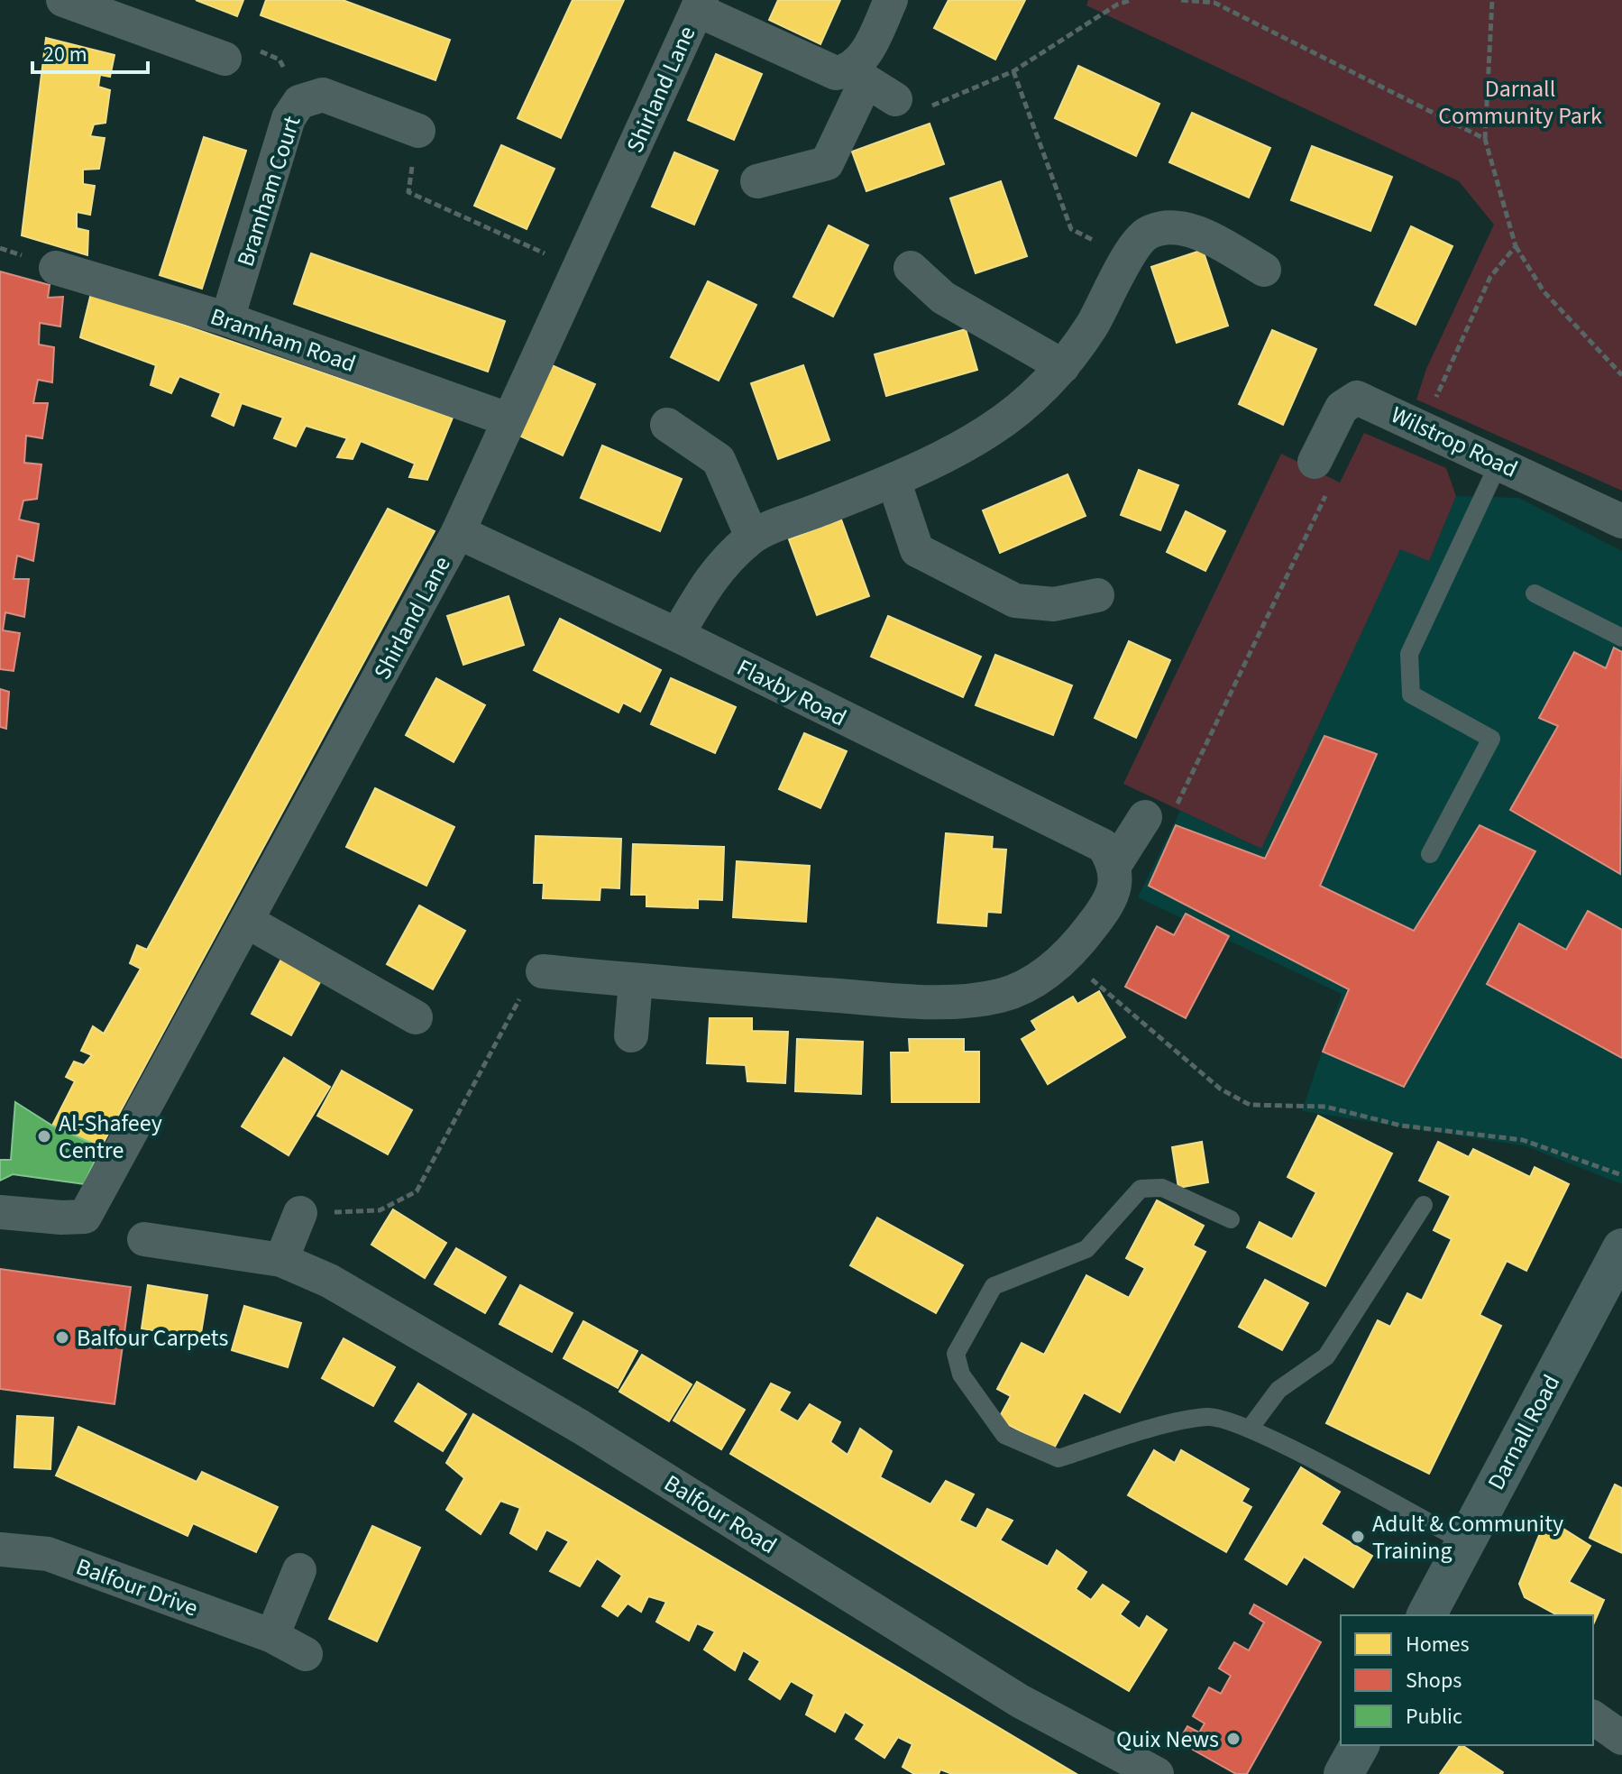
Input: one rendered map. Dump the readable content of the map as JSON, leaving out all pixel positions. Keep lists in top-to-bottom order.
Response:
{
  "streets": {
    "main road": ["Darnall Road"],
    "street": [
      "Shirland Lane",
      "Bramham Court",
      "Bramham Road",
      "Wilstrop Road",
      "Flaxby Road",
      "Balfour Road",
      "Balfour Drive"
    ]
  },
  "crossings": [
    ["Shirland Lane", "Bramham Road"],
    ["Shirland Lane", "Flaxby Road"],
    ["Bramham Court", "Bramham Road"]
  ],
  "parks": ["Darnall Community Park"],
  "places": [
    "Al-Shafeey Centre",
    "Balfour Carpets",
    "Adult & Community Training",
    "Quix News"
  ],
  "legend": ["Homes", "Shops", "Public"],
  "scale_bar": "20 m"
}
